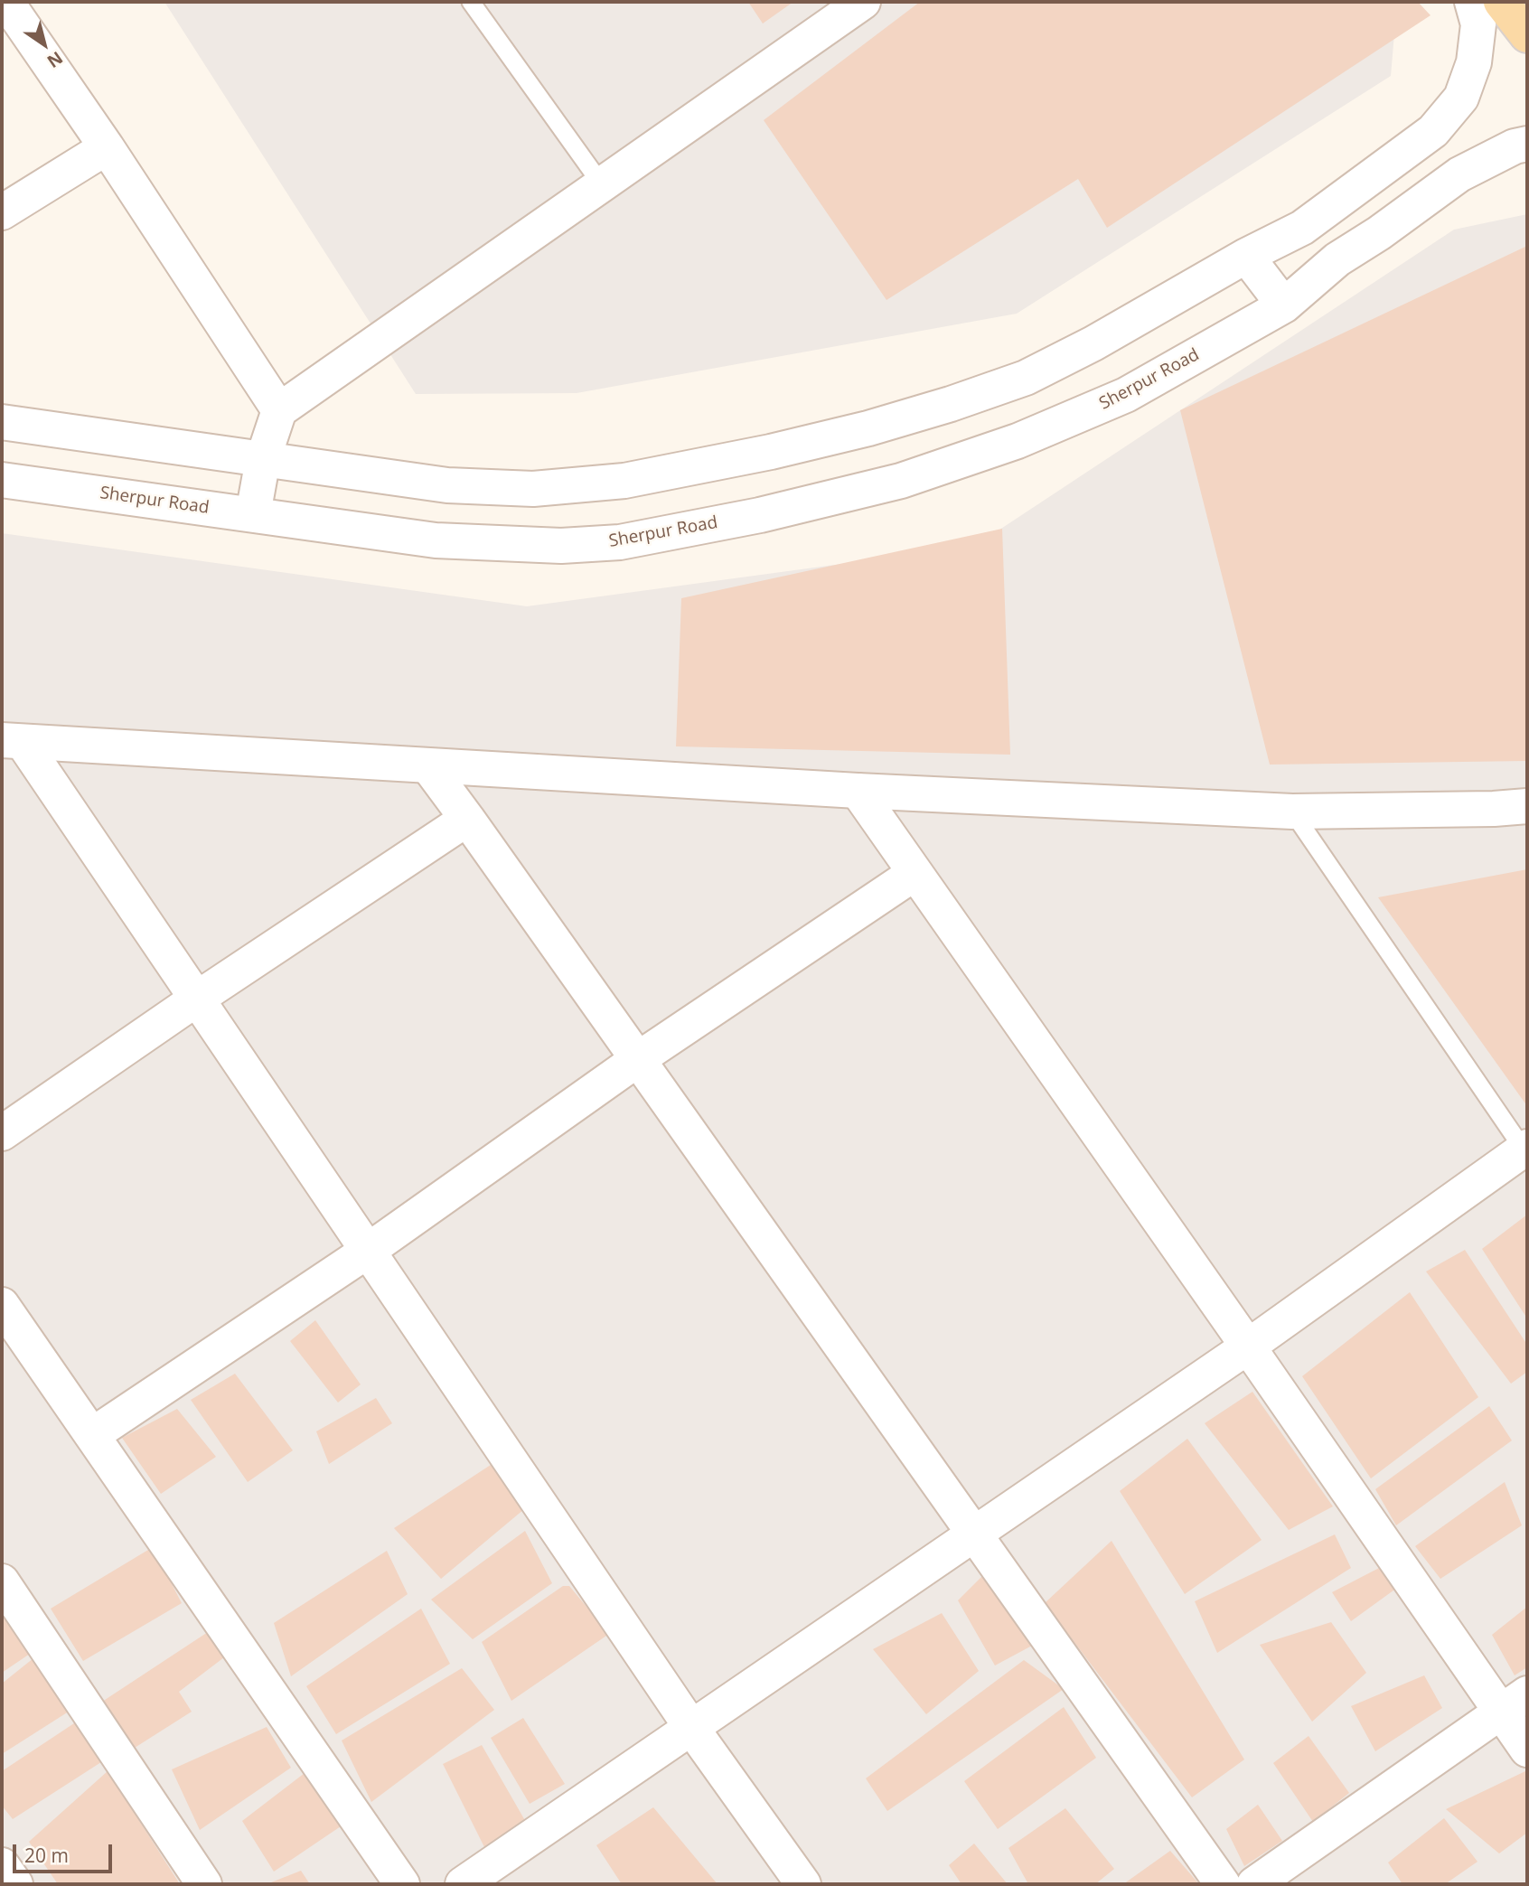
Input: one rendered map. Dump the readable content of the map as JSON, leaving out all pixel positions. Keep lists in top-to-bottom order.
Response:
{
  "streets": {
    "street": ["Sherpur Road"]
  },
  "scale_bar": "20 m",
  "north": "bottom right"
}
